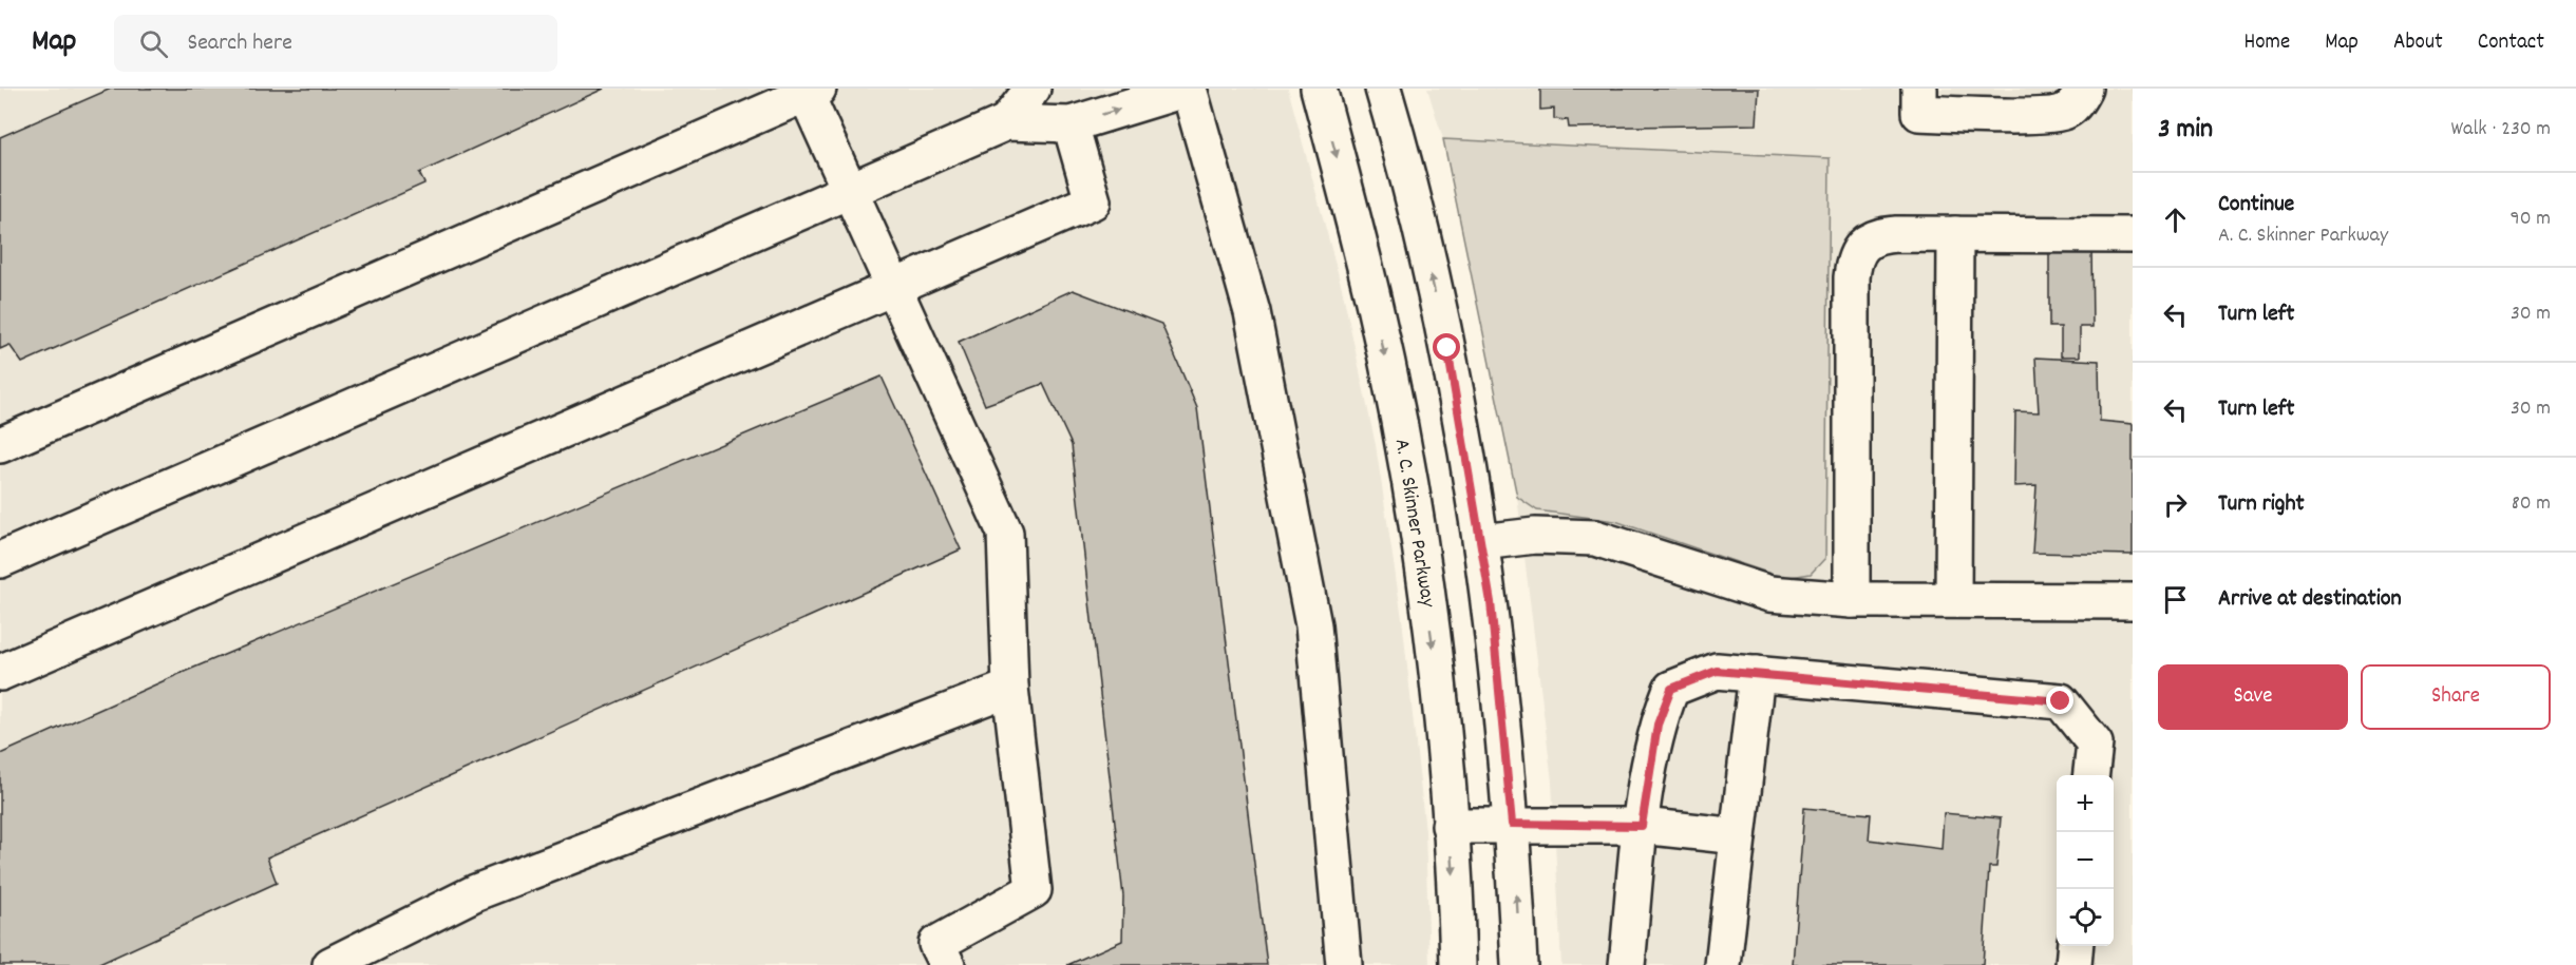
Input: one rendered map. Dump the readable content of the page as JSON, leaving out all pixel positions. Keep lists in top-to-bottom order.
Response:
{
  "streets": {
    "main road": ["A. C. Skinner Parkway"]
  },
  "page": {
    "header": "Map",
    "search": "Search here",
    "nav": [
      "Home",
      "Map",
      "About",
      "Contact"
    ],
    "heading": ["3 min", "Walk · 230 m"],
    "list": [
      ["Continue", "A. C. Skinner Parkway", "90 m"],
      ["Turn left", "30 m"],
      ["Turn left", "30 m"],
      ["Turn right", "80 m"],
      "Arrive at destination"
    ],
    "buttons": ["Save", "Share"],
    "map_buttons": ["+", "−"]
  }
}
